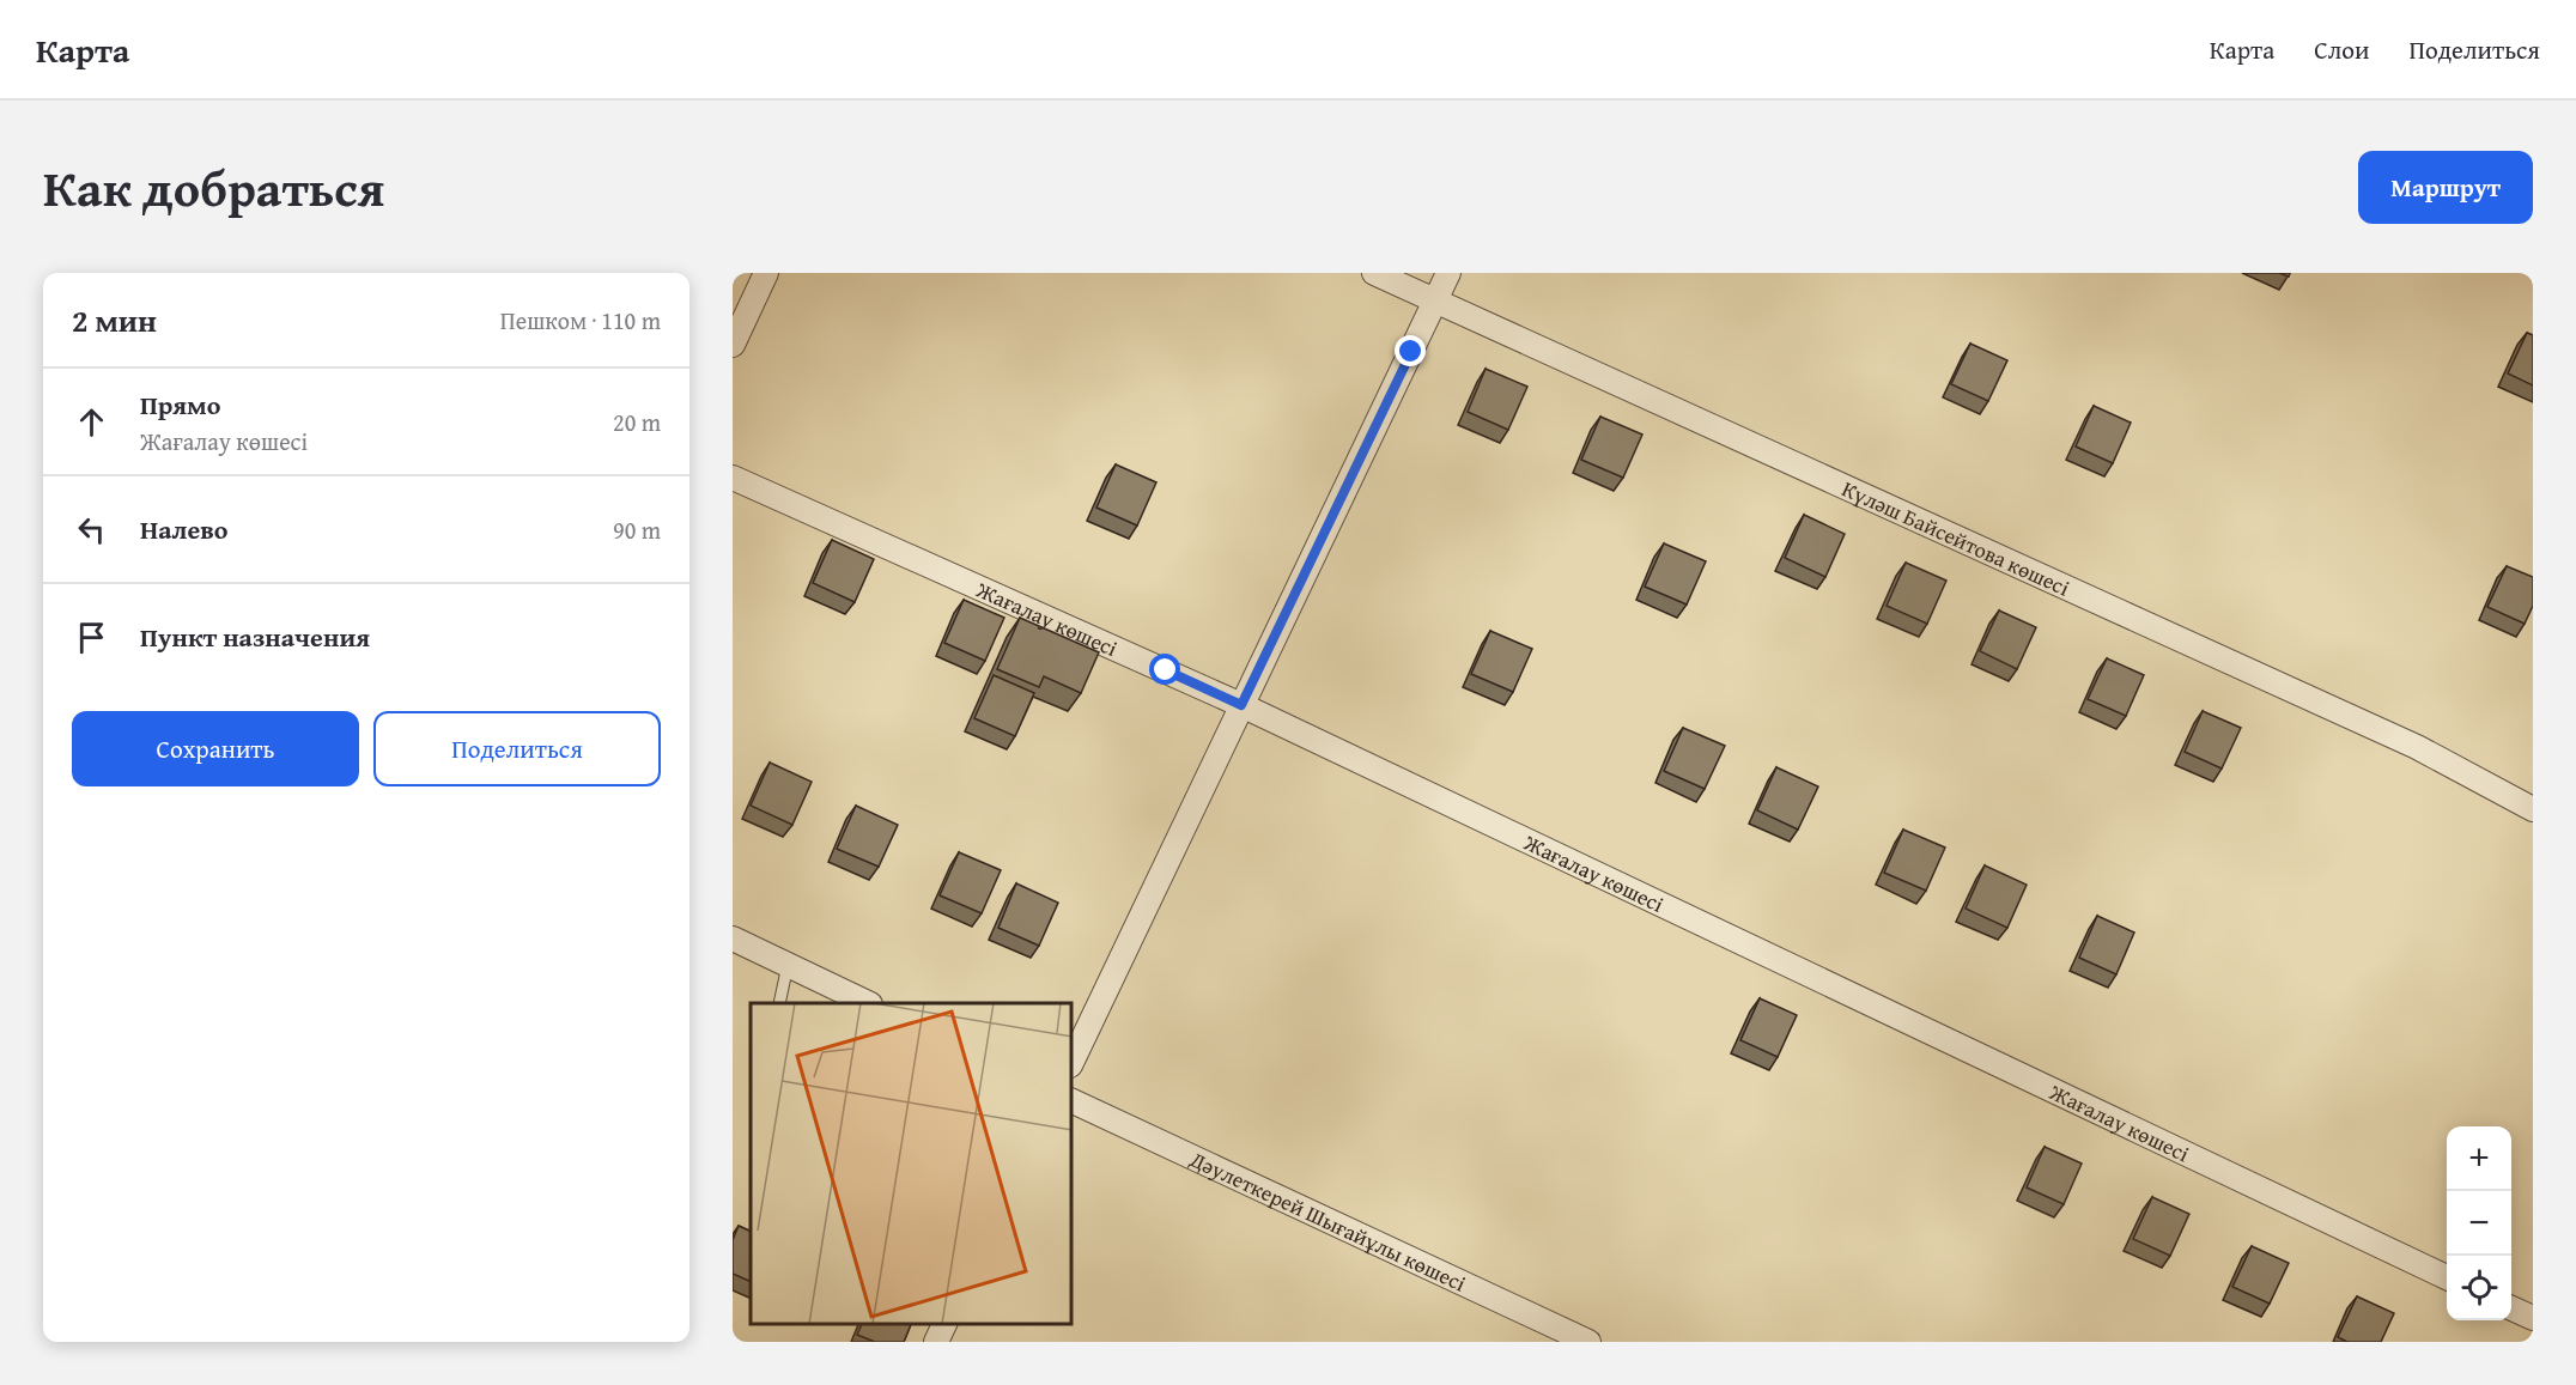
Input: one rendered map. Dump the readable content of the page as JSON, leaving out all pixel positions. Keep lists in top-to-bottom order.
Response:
{
  "streets": {
    "street": ["Күләш Байсейтова көшесі", "Жағалау көшесі", "Дәулеткерей Шығайұлы көшесі"]
  },
  "page": {
    "header": "Карта",
    "nav": ["Карта", "Слои", "Поделиться"],
    "title": "Как добраться",
    "buttons": [
      "Маршрут",
      ["Сохранить", "Поделиться"]
    ],
    "heading": ["2 мин", "Пешком · 110 m"],
    "list": [
      ["Прямо", "Жағалау көшесі", "20 m"],
      ["Налево", "90 m"],
      "Пункт назначения"
    ],
    "map_buttons": ["+", "−"]
  }
}
